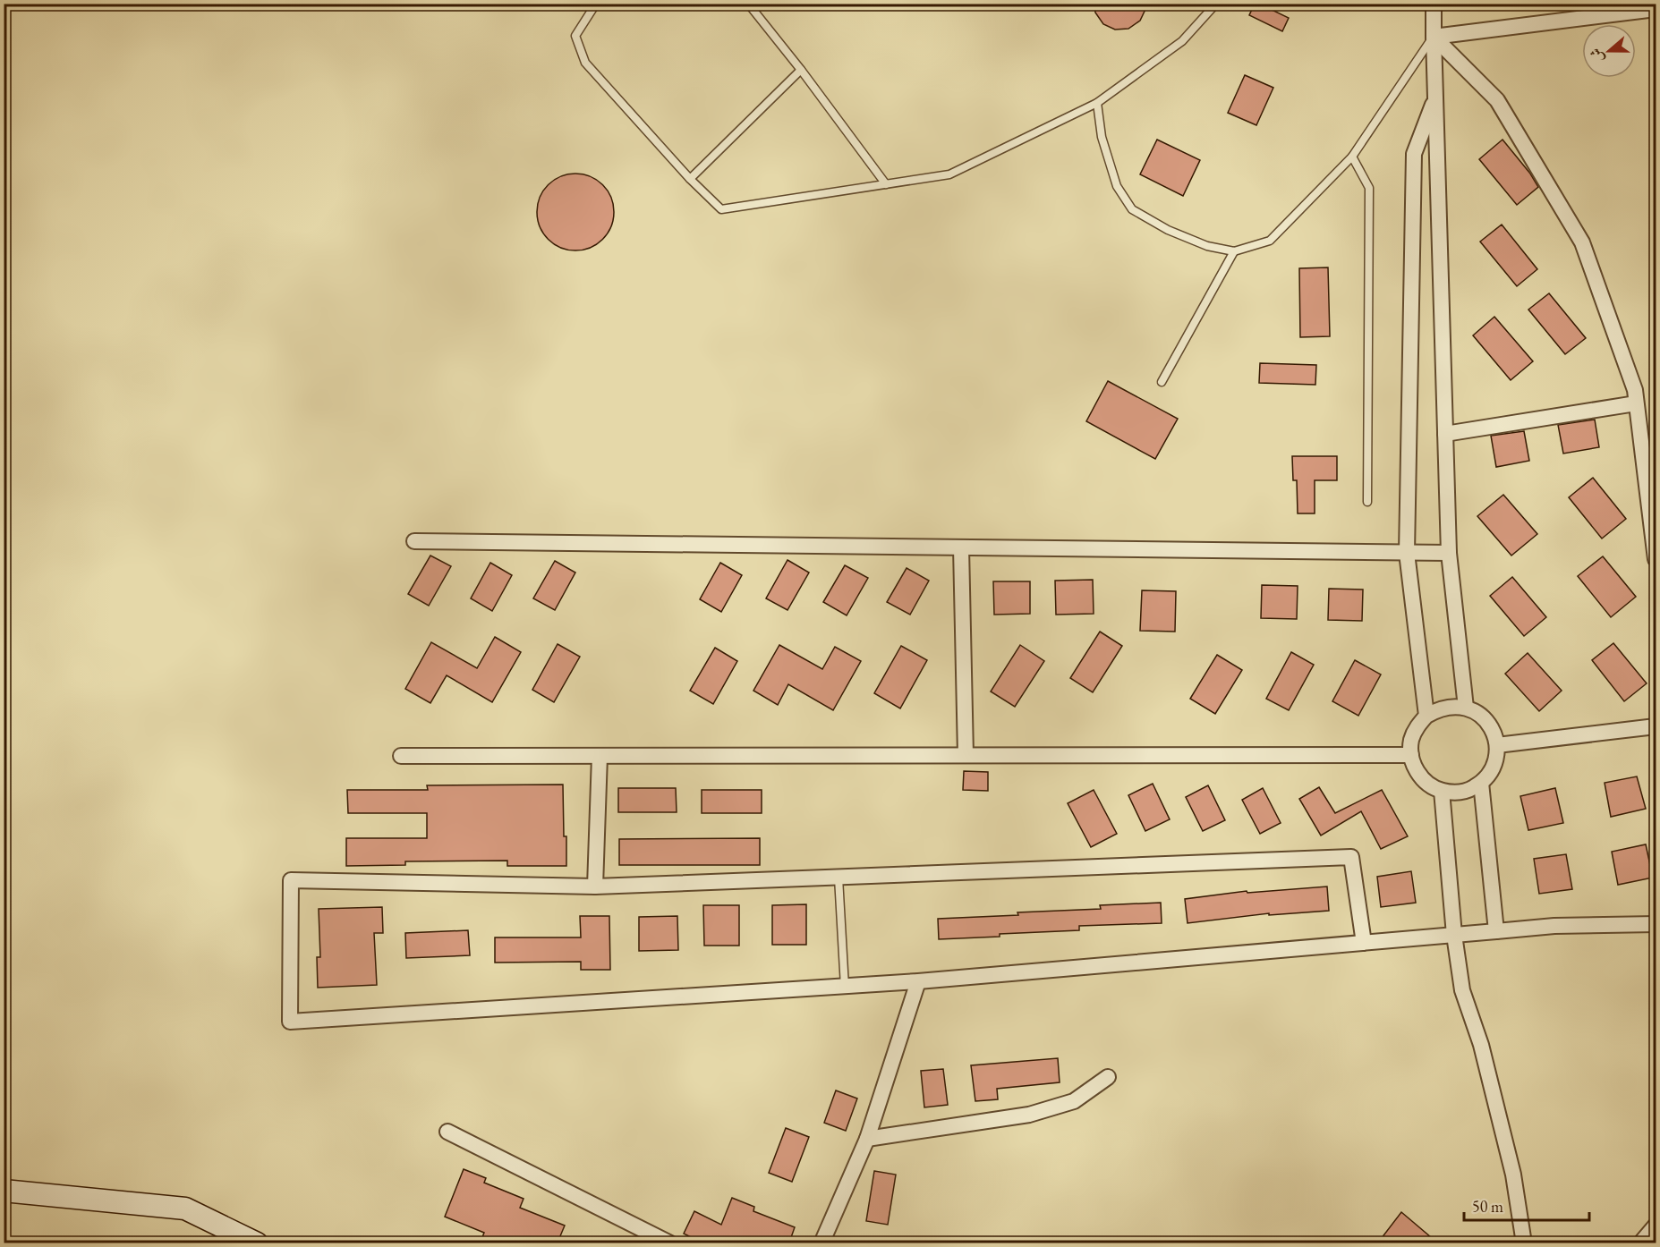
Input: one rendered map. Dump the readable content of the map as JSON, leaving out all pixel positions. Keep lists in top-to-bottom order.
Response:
{
  "scale_bar": "50 m",
  "north": "left"
}
